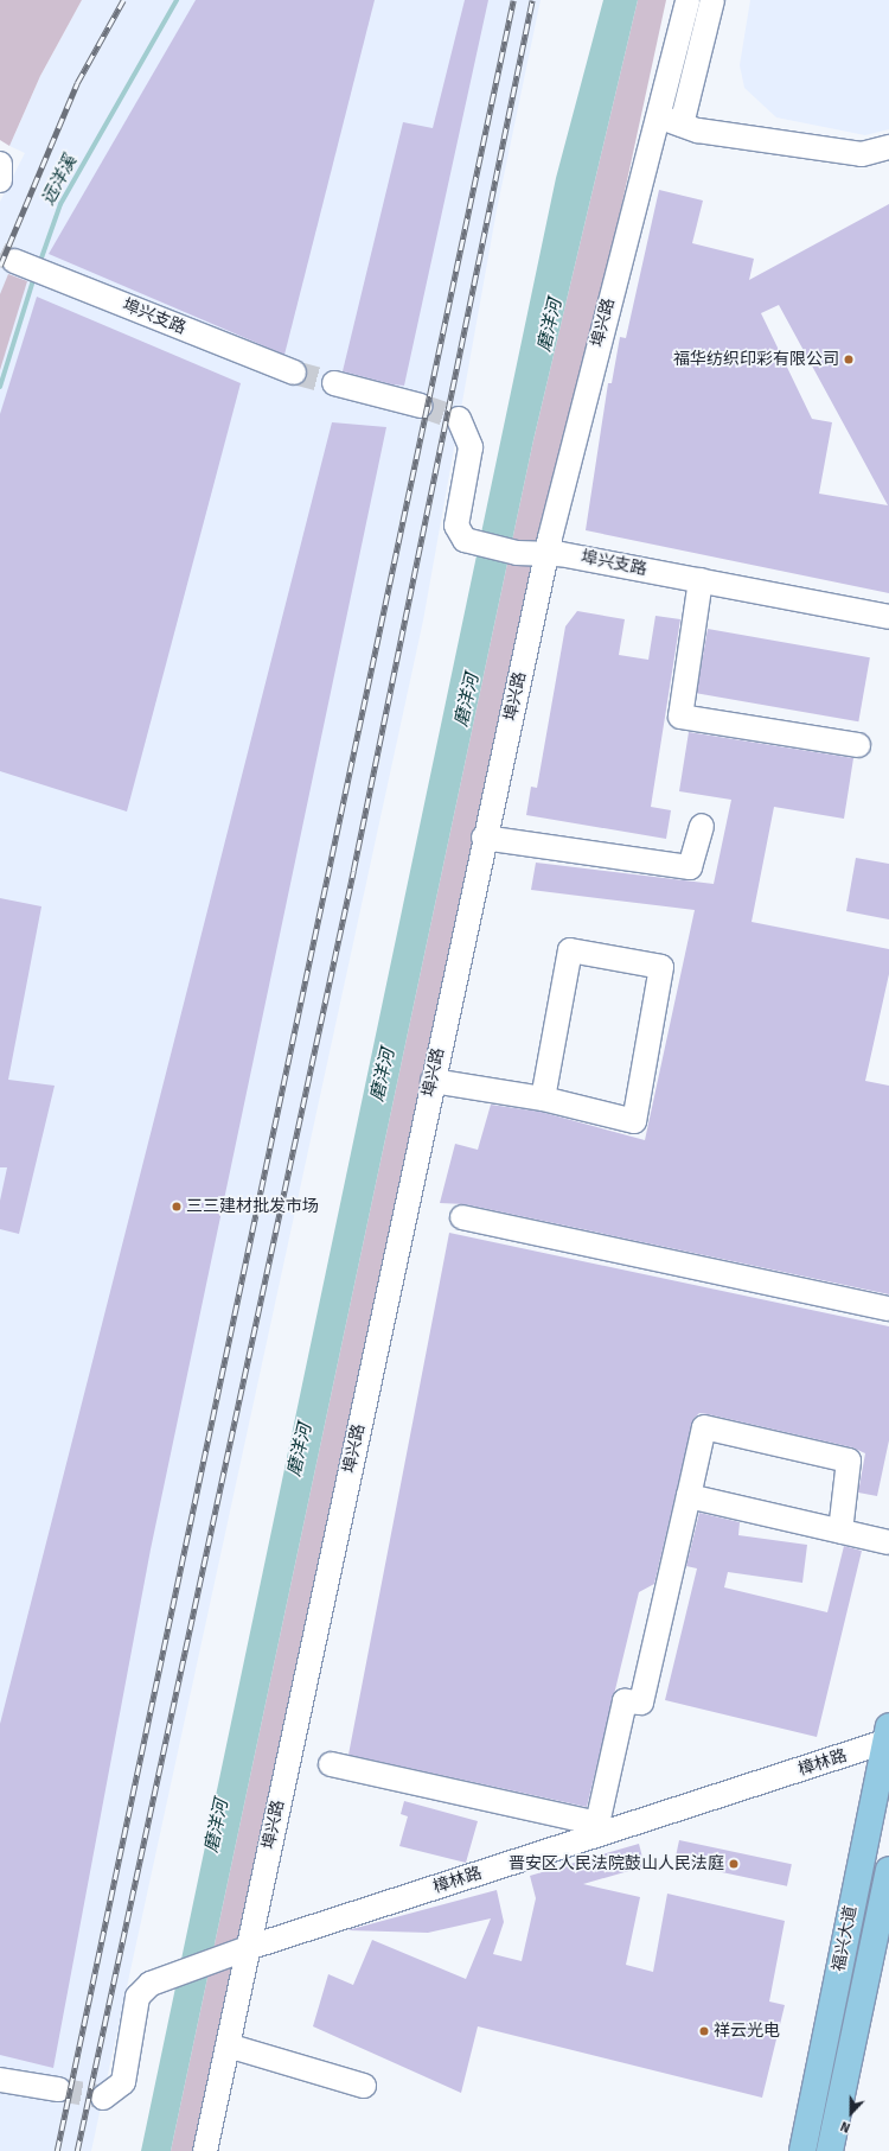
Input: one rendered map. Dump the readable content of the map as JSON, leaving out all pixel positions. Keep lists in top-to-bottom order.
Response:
{
  "streets": {
    "main road": ["福兴大道"],
    "street": ["埠兴支路", "埠兴路", "樟林路"]
  },
  "crossings": [
    ["埠兴支路", "埠兴路"],
    ["埠兴路", "樟林路"],
    ["樟林路", "福兴大道"]
  ],
  "water": ["远洋溪", "磨洋河"],
  "places": [
    "福华纺织印彩有限公司",
    "三三建材批发市场",
    "晋安区人民法院鼓山人民法庭",
    "祥云光电"
  ],
  "north": "bottom"
}
